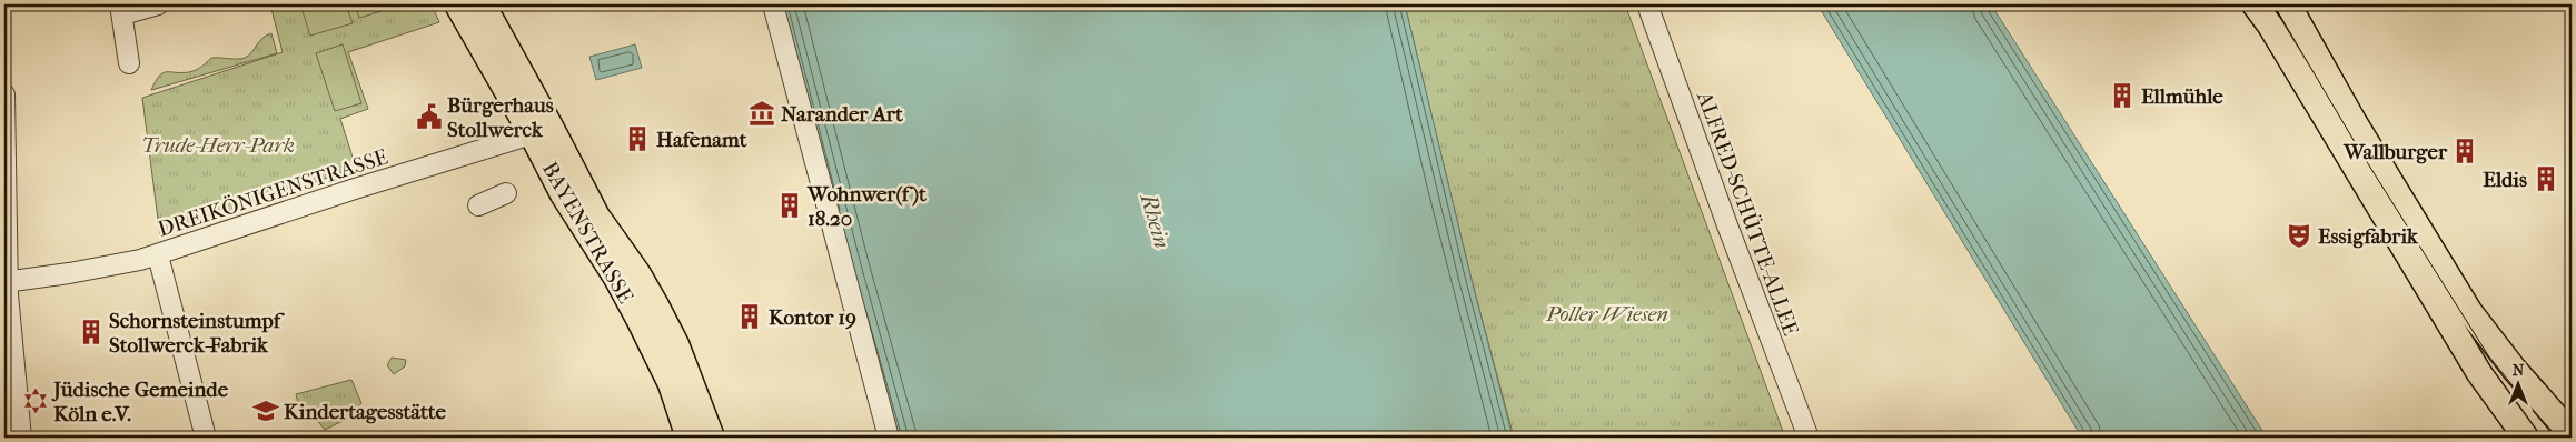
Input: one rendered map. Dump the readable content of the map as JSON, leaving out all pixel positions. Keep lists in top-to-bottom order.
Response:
{
  "streets": {
    "main road": ["BAYENSTRASSE"],
    "street": ["DREIKÖNIGENSTRASSE", "ALFRED-SCHÜTTE-ALLEE"]
  },
  "crossings": [
    ["DREIKÖNIGENSTRASSE", "BAYENSTRASSE"]
  ],
  "water": ["Rhein"],
  "parks": ["Trude-Herr-Park", "Poller Wiesen"],
  "places": {
    "building": [
      "Ellmühle",
      "Hafenamt",
      "Wallburger",
      "Eldis",
      "Wohnwer(f)t 18.20",
      "Kontor 19",
      "Schornsteinstumpf Stollwerck-Fabrik"
    ],
    "museum": ["Narander Art"],
    "public building": ["Bürgerhaus Stollwerck"],
    "theatre": ["Essigfabrik"],
    "synagogue": ["Jüdische Gemeinde Köln e.V."],
    "school or university": ["Kindertagesstätte"]
  },
  "north": "top"
}
